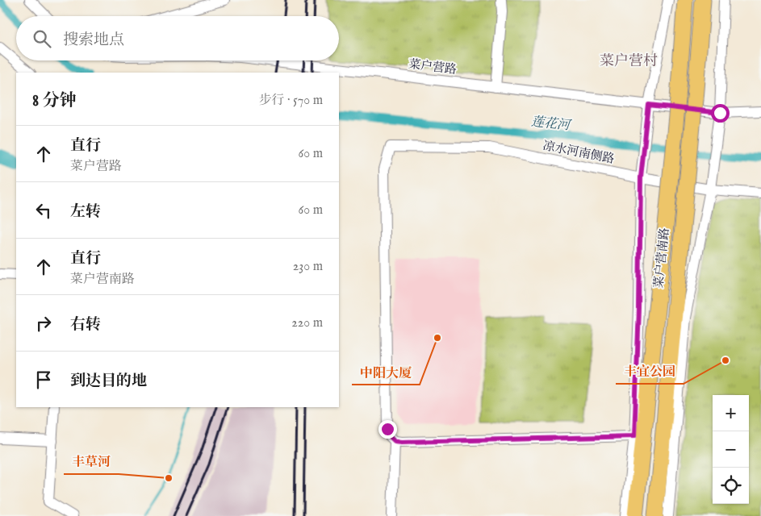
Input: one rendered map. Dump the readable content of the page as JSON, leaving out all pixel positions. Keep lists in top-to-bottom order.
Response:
{
  "streets": {
    "highway": ["菜户营南路"],
    "street": ["菜户营路", "凉水河南侧路"]
  },
  "crossings": [
    ["菜户营路", "菜户营南路"],
    ["凉水河南侧路", "菜户营南路"]
  ],
  "districts": ["菜户营村"],
  "water": ["莲花河"],
  "places": ["中阳大厦", "丰宜公园", "丰草河"],
  "page": {
    "search": "搜索地点",
    "heading": ["8 分钟", "步行 · 570 m"],
    "list": [
      ["直行", "菜户营路", "60 m"],
      ["左转", "60 m"],
      ["直行", "菜户营南路", "230 m"],
      ["右转", "220 m"],
      "到达目的地"
    ],
    "map_buttons": ["+", "−"]
  }
}
